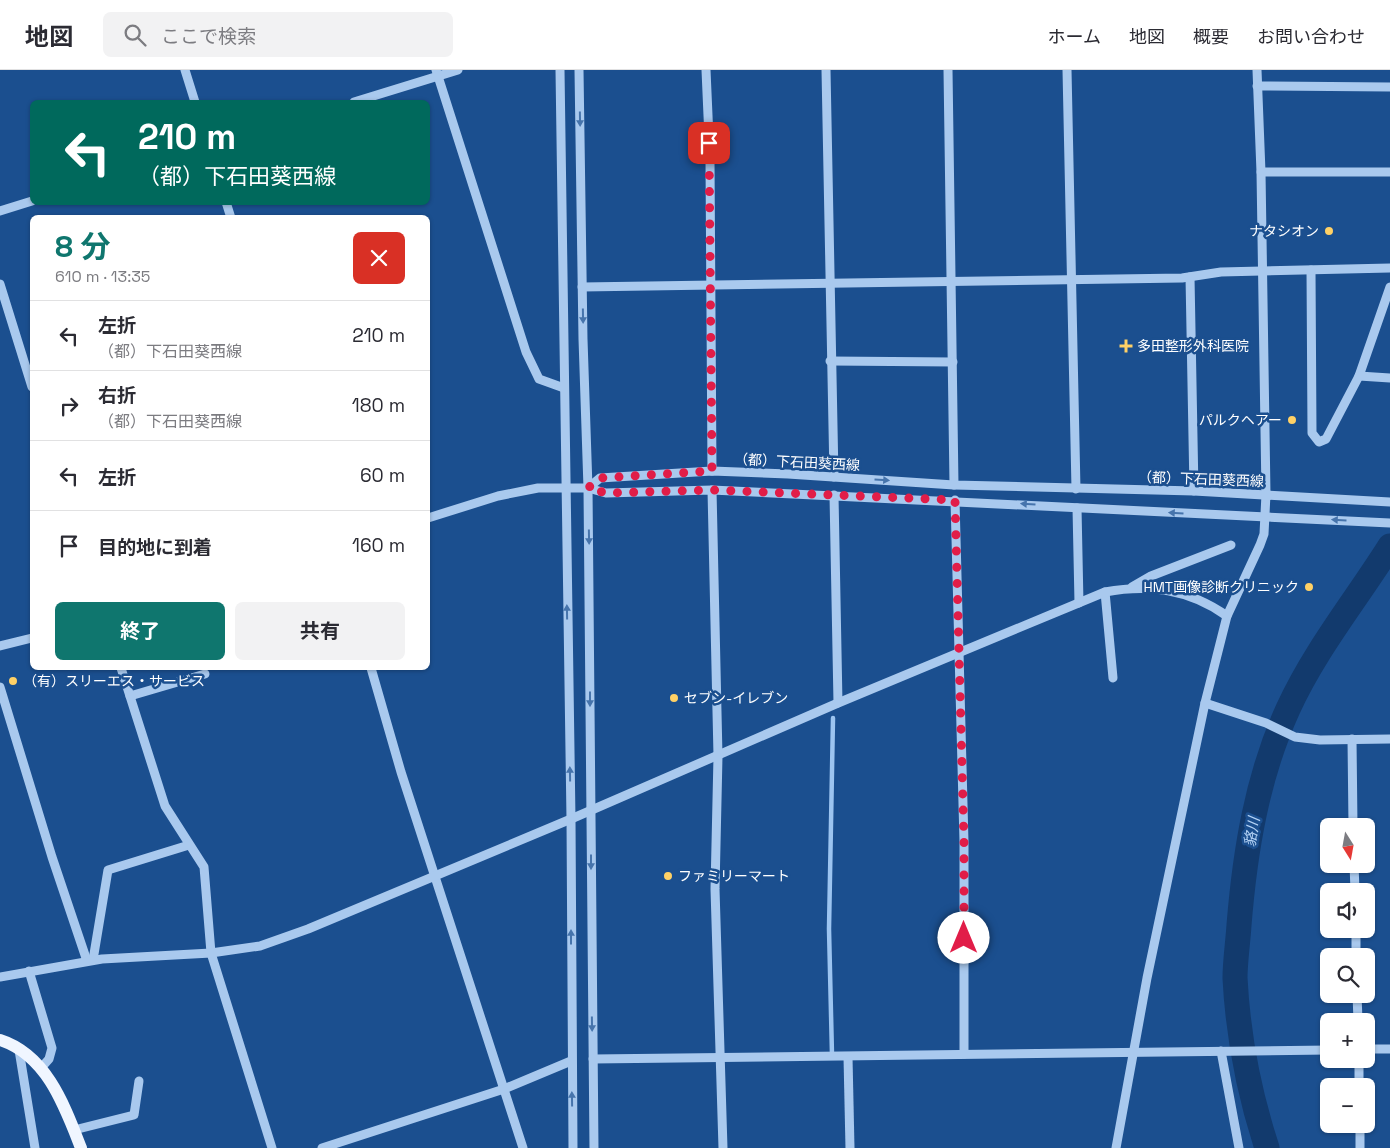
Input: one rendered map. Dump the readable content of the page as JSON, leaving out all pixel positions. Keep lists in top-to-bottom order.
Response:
{
  "streets": {
    "street": ["（都）下石田葵西線"]
  },
  "water": ["貉川"],
  "places": {
    "other": [
      "ナタシオン",
      "パルクヘアー",
      "HMT画像診断クリニック",
      "（有）スリーエス・サービス",
      "セブン-イレブン",
      "ファミリーマート"
    ],
    "health": ["多田整形外科医院"]
  },
  "north": "bottom",
  "page": {
    "header": "地図",
    "search": "ここで検索",
    "nav": [
      "ホーム",
      "地図",
      "概要",
      "お問い合わせ"
    ],
    "turn": ["210 m", "（都）下石田葵西線"],
    "heading": ["8 分", "610 m · 13:35"],
    "list": [
      {
        "name": "左折",
        "note": "（都）下石田葵西線",
        "value": "210 m"
      },
      {
        "name": "右折",
        "note": "（都）下石田葵西線",
        "value": "180 m"
      },
      {
        "name": "左折",
        "value": "60 m"
      },
      {
        "name": "目的地に到着",
        "value": "160 m"
      }
    ],
    "buttons": ["終了", "共有"],
    "map_buttons": ["+", "−"]
  }
}
